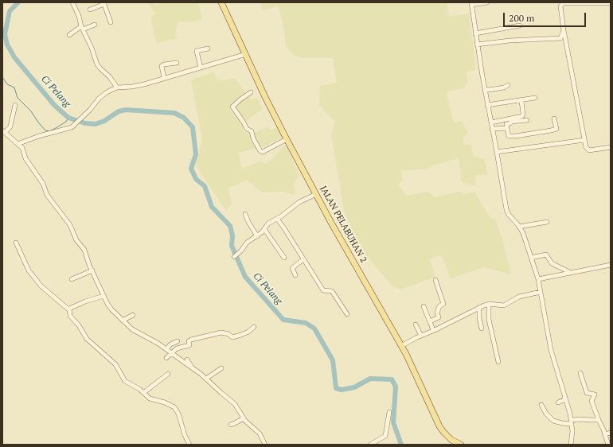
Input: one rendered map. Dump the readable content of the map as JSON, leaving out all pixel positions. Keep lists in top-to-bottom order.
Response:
{
  "streets": {
    "main road": ["JALAN PELABUHAN 2"]
  },
  "water": ["Ci Pelang"],
  "scale_bar": "200 m"
}
